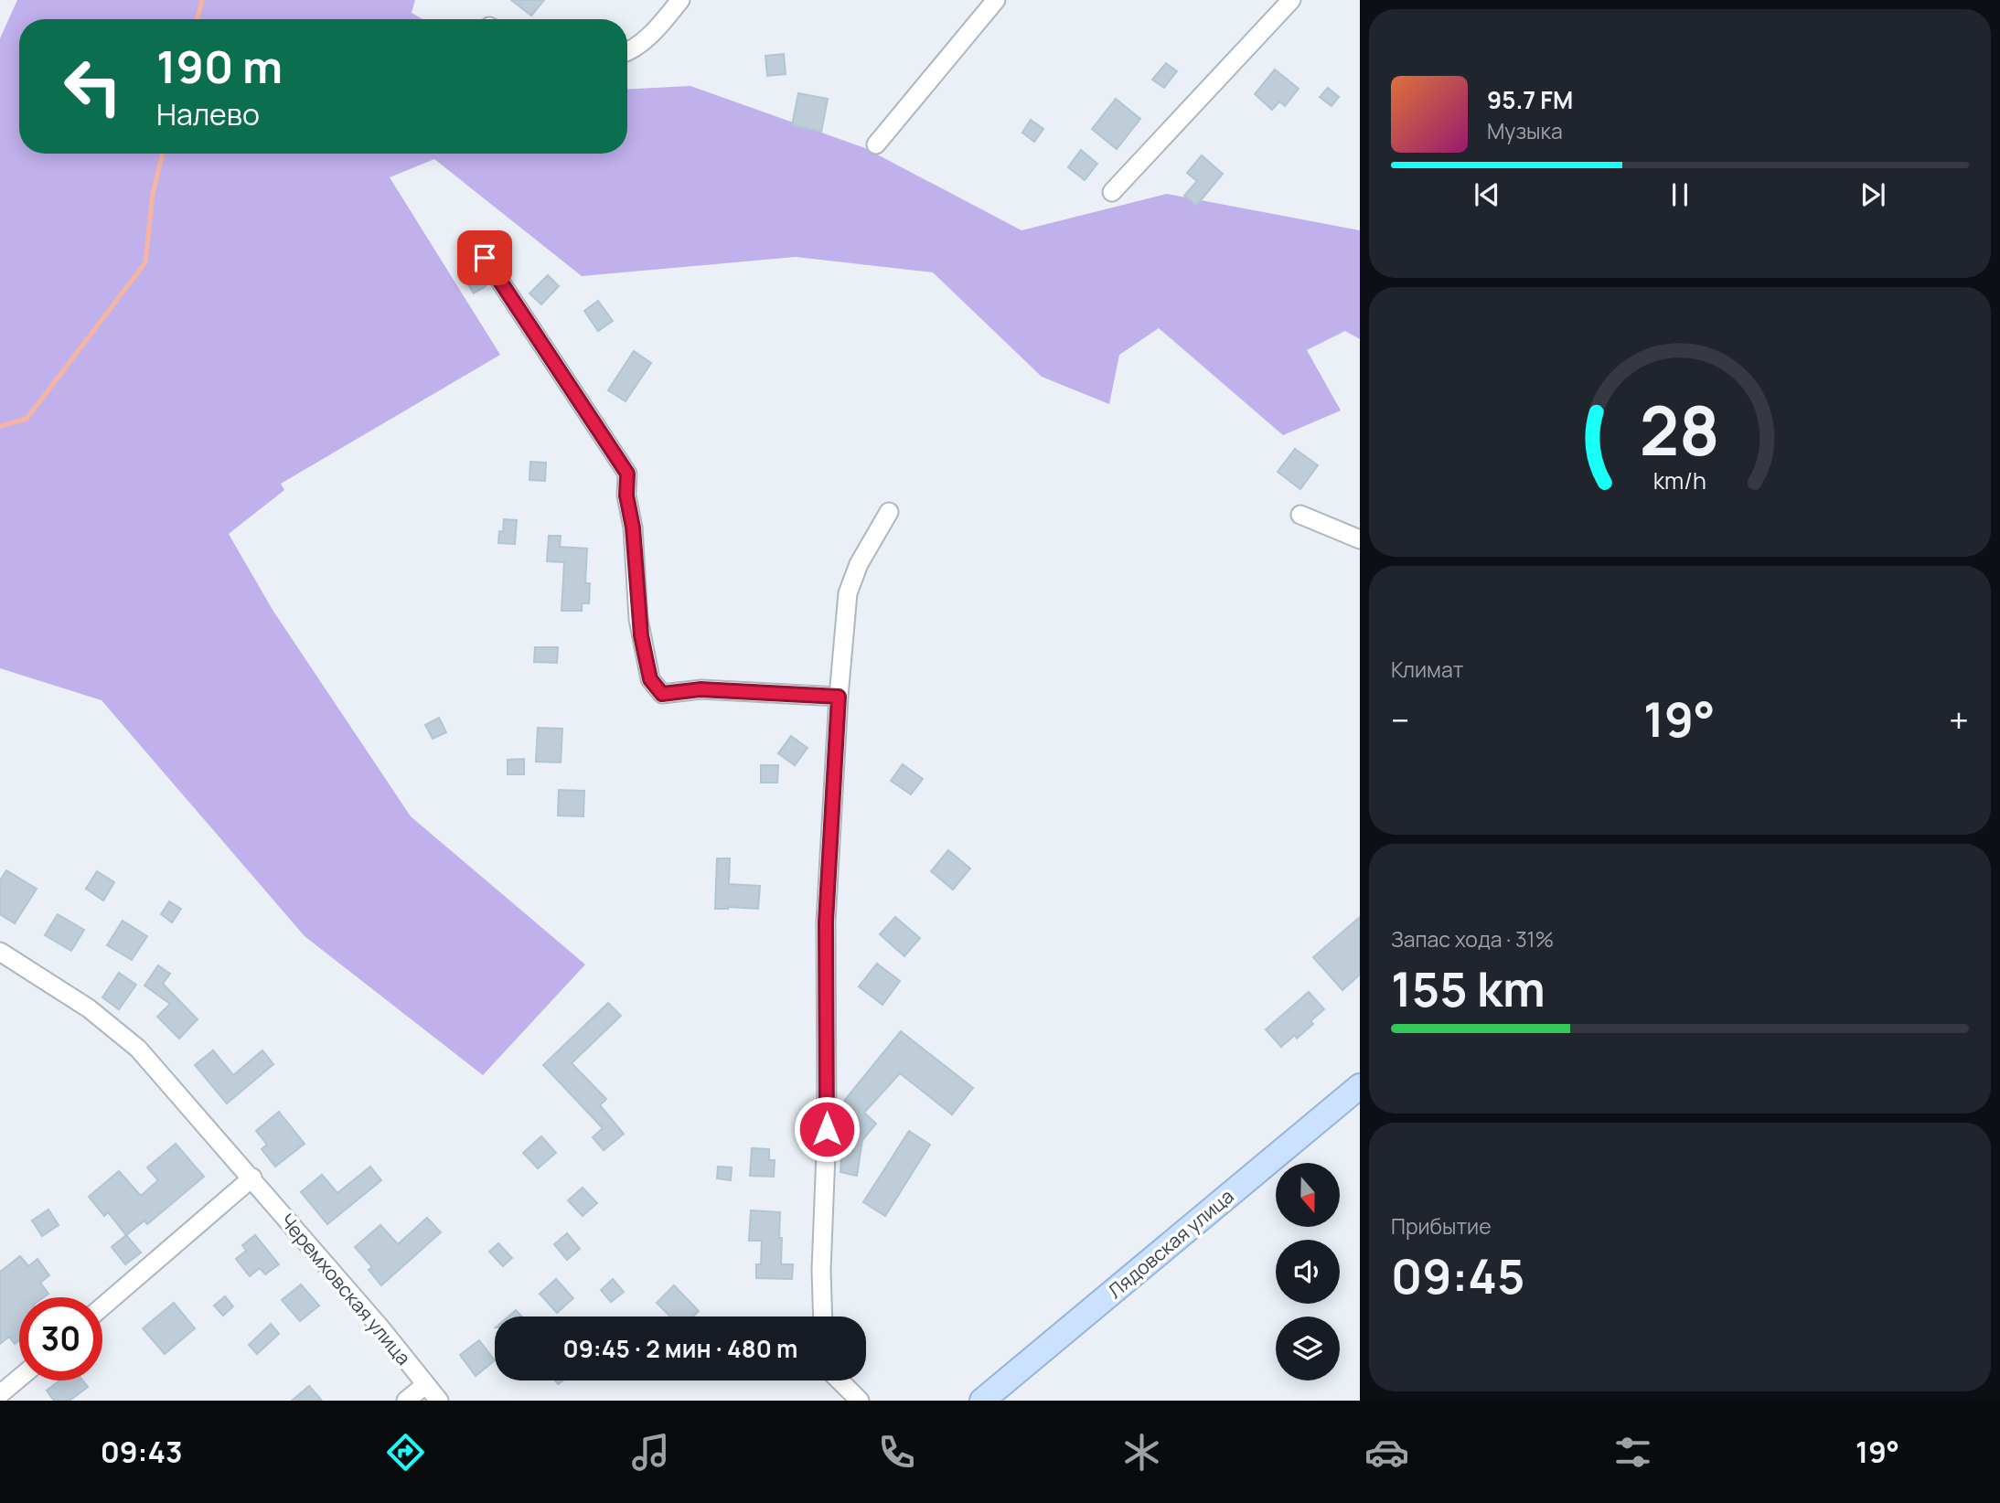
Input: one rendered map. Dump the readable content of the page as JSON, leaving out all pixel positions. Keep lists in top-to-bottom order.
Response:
{
  "streets": {
    "main road": ["Лядовская улица"],
    "street": ["Черемховская улица"]
  },
  "north": "bottom",
  "page": {
    "turn": ["190 m", "Налево"],
    "song": ["95.7 FM", "Музыка"],
    "tile": [
      "Климат",
      ["Запас хода · 31%", "155 km"],
      ["Прибытие", "09:45"]
    ],
    "heat": ["−", "19°", "+"],
    "limit": "30",
    "trip": "09:45 · 2 мин · 480 m",
    "tabs": ["09:43", "19°"],
    "gauge": ["28", "km/h"]
  }
}
